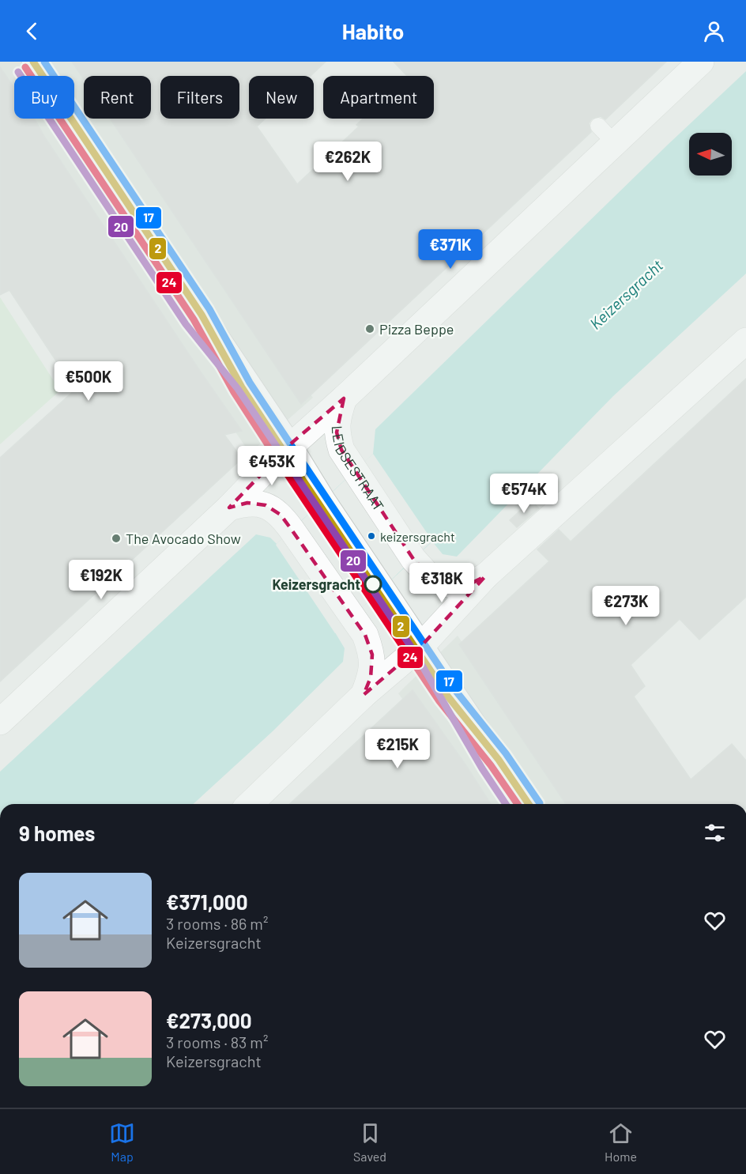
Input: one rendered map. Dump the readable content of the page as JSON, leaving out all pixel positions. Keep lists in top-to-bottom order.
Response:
{
  "streets": {
    "street": ["LEIDSESTRAAT"]
  },
  "water": ["Keizersgracht"],
  "places": [
    "Pizza Beppe",
    "keizersgracht",
    "The Avocado Show",
    "Keizersgracht"
  ],
  "lines": [
    "transit line 2",
    "transit line 17",
    "transit line 24",
    "transit line 20"
  ],
  "north": "left",
  "page": {
    "header": "Habito",
    "chip": [
      "Buy",
      "Rent",
      "Filters",
      "New",
      "Apartment"
    ],
    "price": [
      "€262K",
      "€371K",
      "€500K",
      "€453K",
      "€574K",
      "€192K",
      "€318K",
      "€273K",
      "€215K"
    ],
    "heading": "9 homes",
    "list": [
      {
        "name": "€371,000",
        "note": "3 rooms · 86 m² · Keizersgracht"
      },
      {
        "name": "€273,000",
        "note": "3 rooms · 83 m² · Keizersgracht"
      }
    ],
    "tabs": ["Map", "Saved", "Home"]
  }
}
